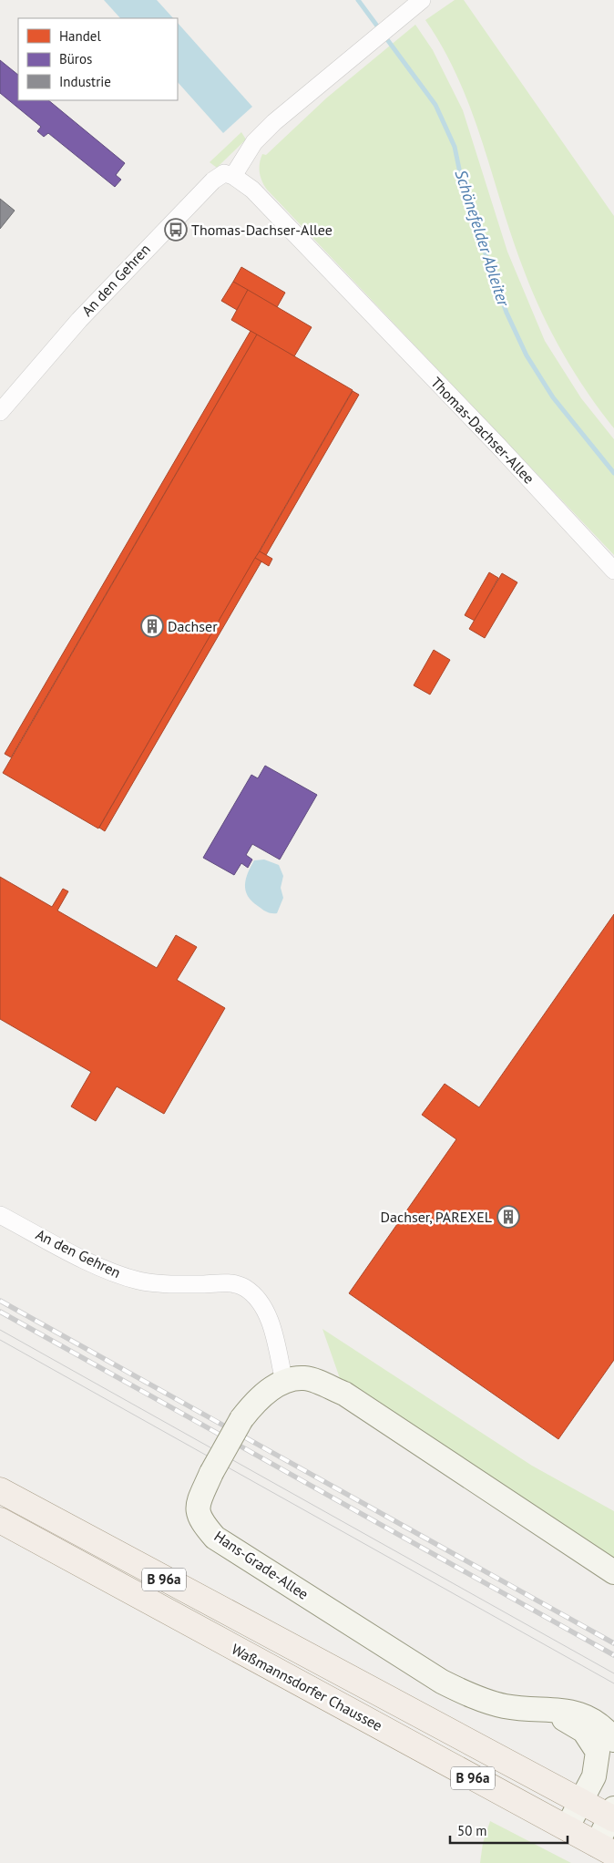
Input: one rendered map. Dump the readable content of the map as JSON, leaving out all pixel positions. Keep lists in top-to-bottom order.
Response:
{
  "streets": {
    "main road": ["B 96a", "Waßmannsdorfer Chaussee"],
    "street": ["An den Gehren", "Thomas-Dachser-Allee", "Hans-Grade-Allee"]
  },
  "crossings": [
    ["An den Gehren", "Thomas-Dachser-Allee"],
    ["An den Gehren", "Hans-Grade-Allee"],
    ["Hans-Grade-Allee", "Waßmannsdorfer Chaussee"]
  ],
  "water": ["Schönefelder Ableiter"],
  "places": {
    "bus stop": ["Thomas-Dachser-Allee"],
    "building": ["Dachser", "Dachser, PAREXEL"]
  },
  "legend": ["Handel", "Büros", "Industrie"],
  "scale_bar": "50 m"
}
